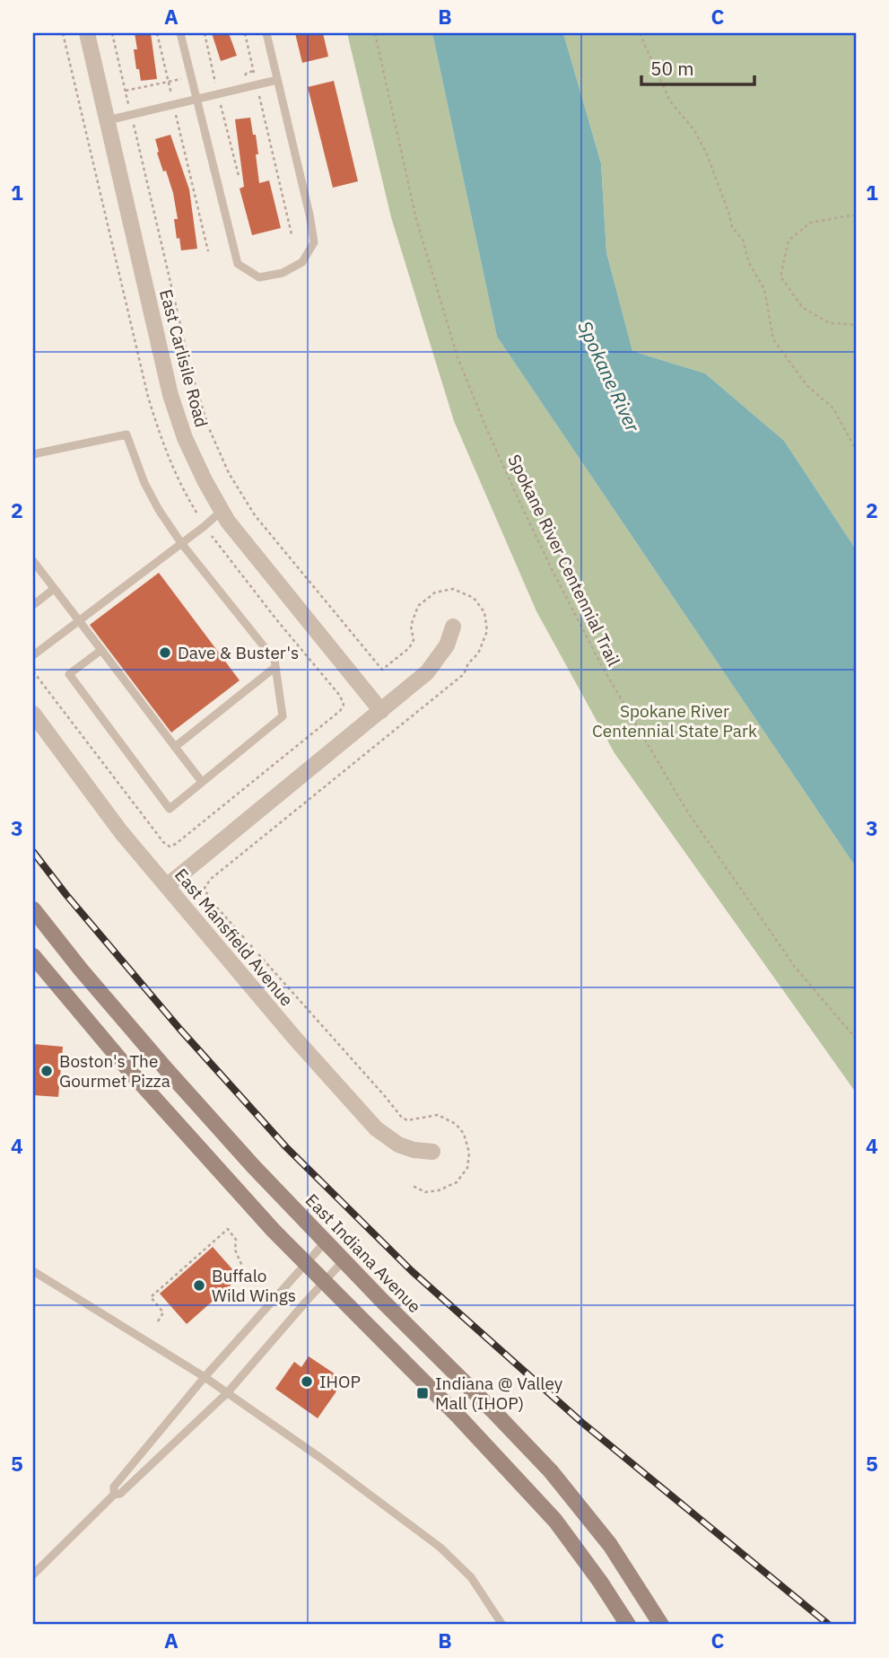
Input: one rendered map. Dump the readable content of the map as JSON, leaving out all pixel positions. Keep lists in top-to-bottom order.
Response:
{
  "streets": {
    "main road": ["East Indiana Avenue"],
    "street": ["East Carlisile Road", "East Mansfield Avenue"],
    "path": ["Spokane River Centennial Trail"]
  },
  "water": ["Spokane River"],
  "parks": ["Spokane River Centennial State Park"],
  "places": {
    "other": [
      "Dave & Buster's",
      "Boston's The Gourmet Pizza",
      "Buffalo Wild Wings",
      "IHOP"
    ],
    "transit": ["Indiana @ Valley Mall (IHOP)"]
  },
  "scale_bar": "50 m",
  "grid": {
    "columns": ["A", "B", "C"],
    "rows": [
      "1",
      "2",
      "3",
      "4",
      "5"
    ]
  }
}
